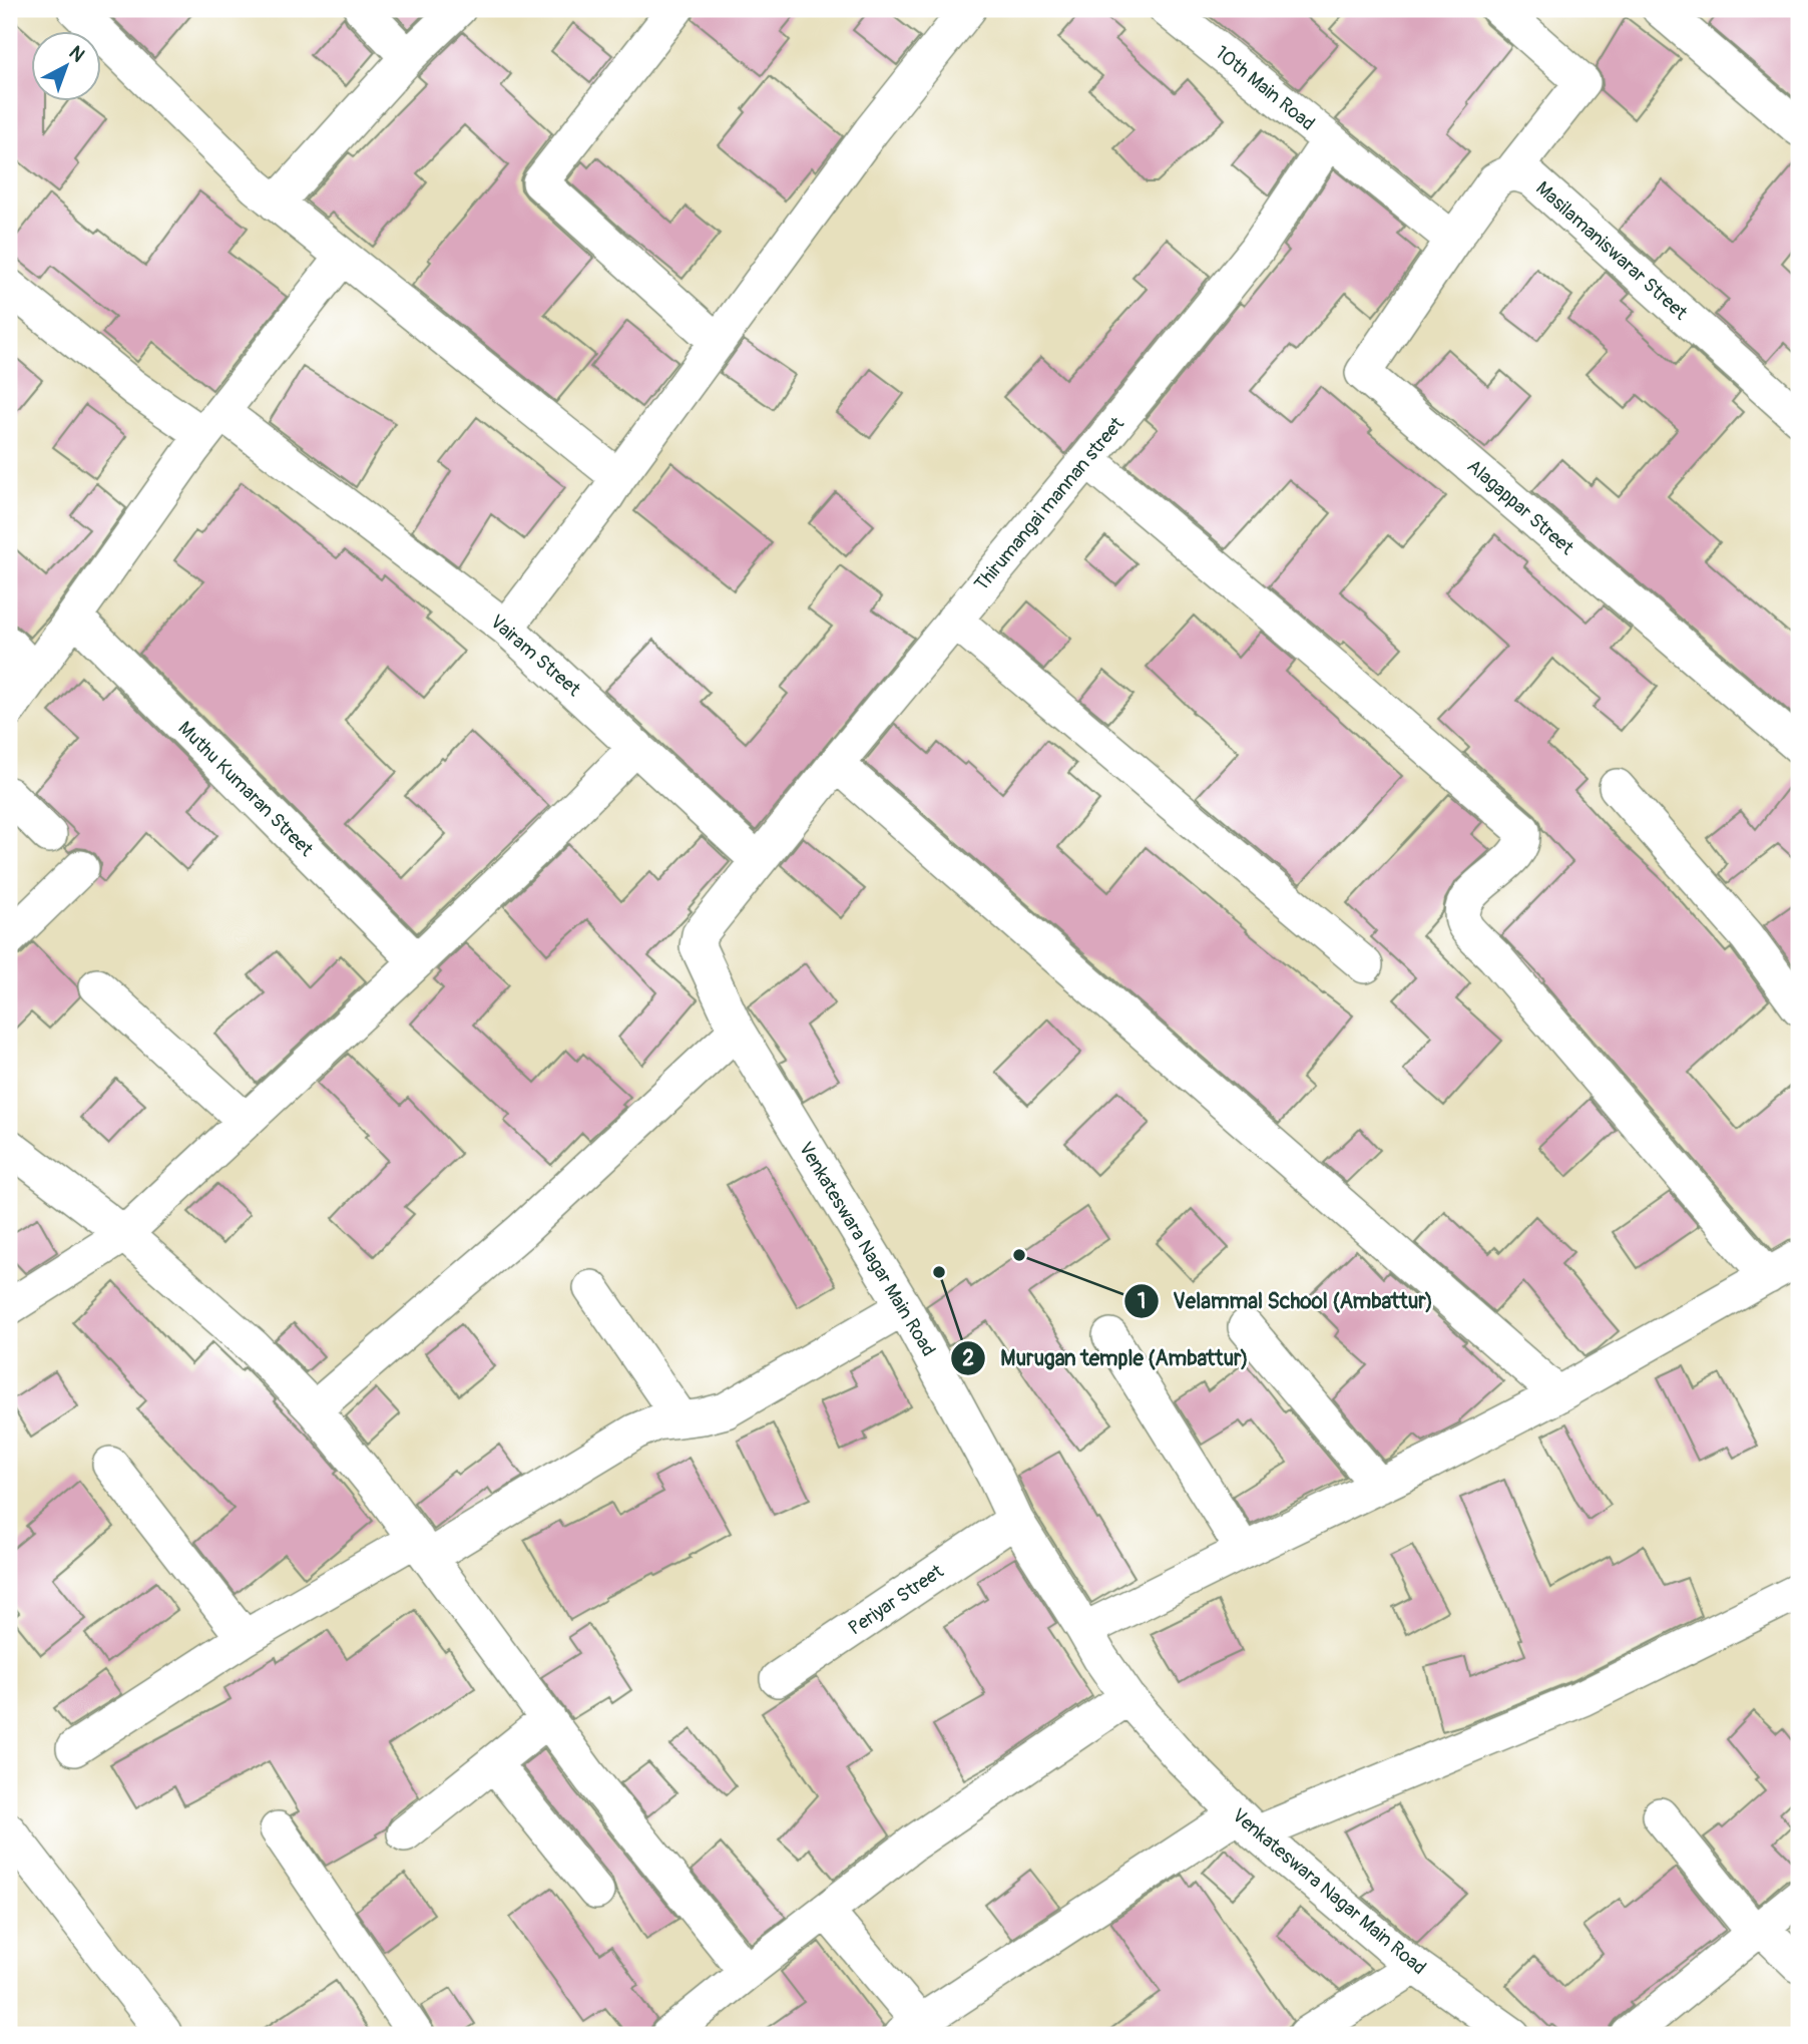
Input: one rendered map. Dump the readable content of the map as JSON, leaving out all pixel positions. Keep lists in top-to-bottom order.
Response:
{
  "streets": {
    "street": [
      "10th Main Road",
      "Masilamaniswarar Street",
      "Thirumangai mannan street",
      "Alagappar Street",
      "Vairam Street",
      "Muthu Kumaran Street",
      "Venkateswara Nagar Main Road",
      "Periyar Street"
    ]
  },
  "crossings": [
    ["10th Main Road", "Thirumangai mannan street"],
    ["Masilamaniswarar Street", "Alagappar Street"],
    ["Thirumangai mannan street", "Vairam Street"],
    ["Thirumangai mannan street", "Venkateswara Nagar Main Road"],
    ["Vairam Street", "Venkateswara Nagar Main Road"],
    ["Venkateswara Nagar Main Road", "Periyar Street"]
  ],
  "places": ["Velammal School (Ambattur)", "Murugan temple (Ambattur)"],
  "north": "top right"
}
